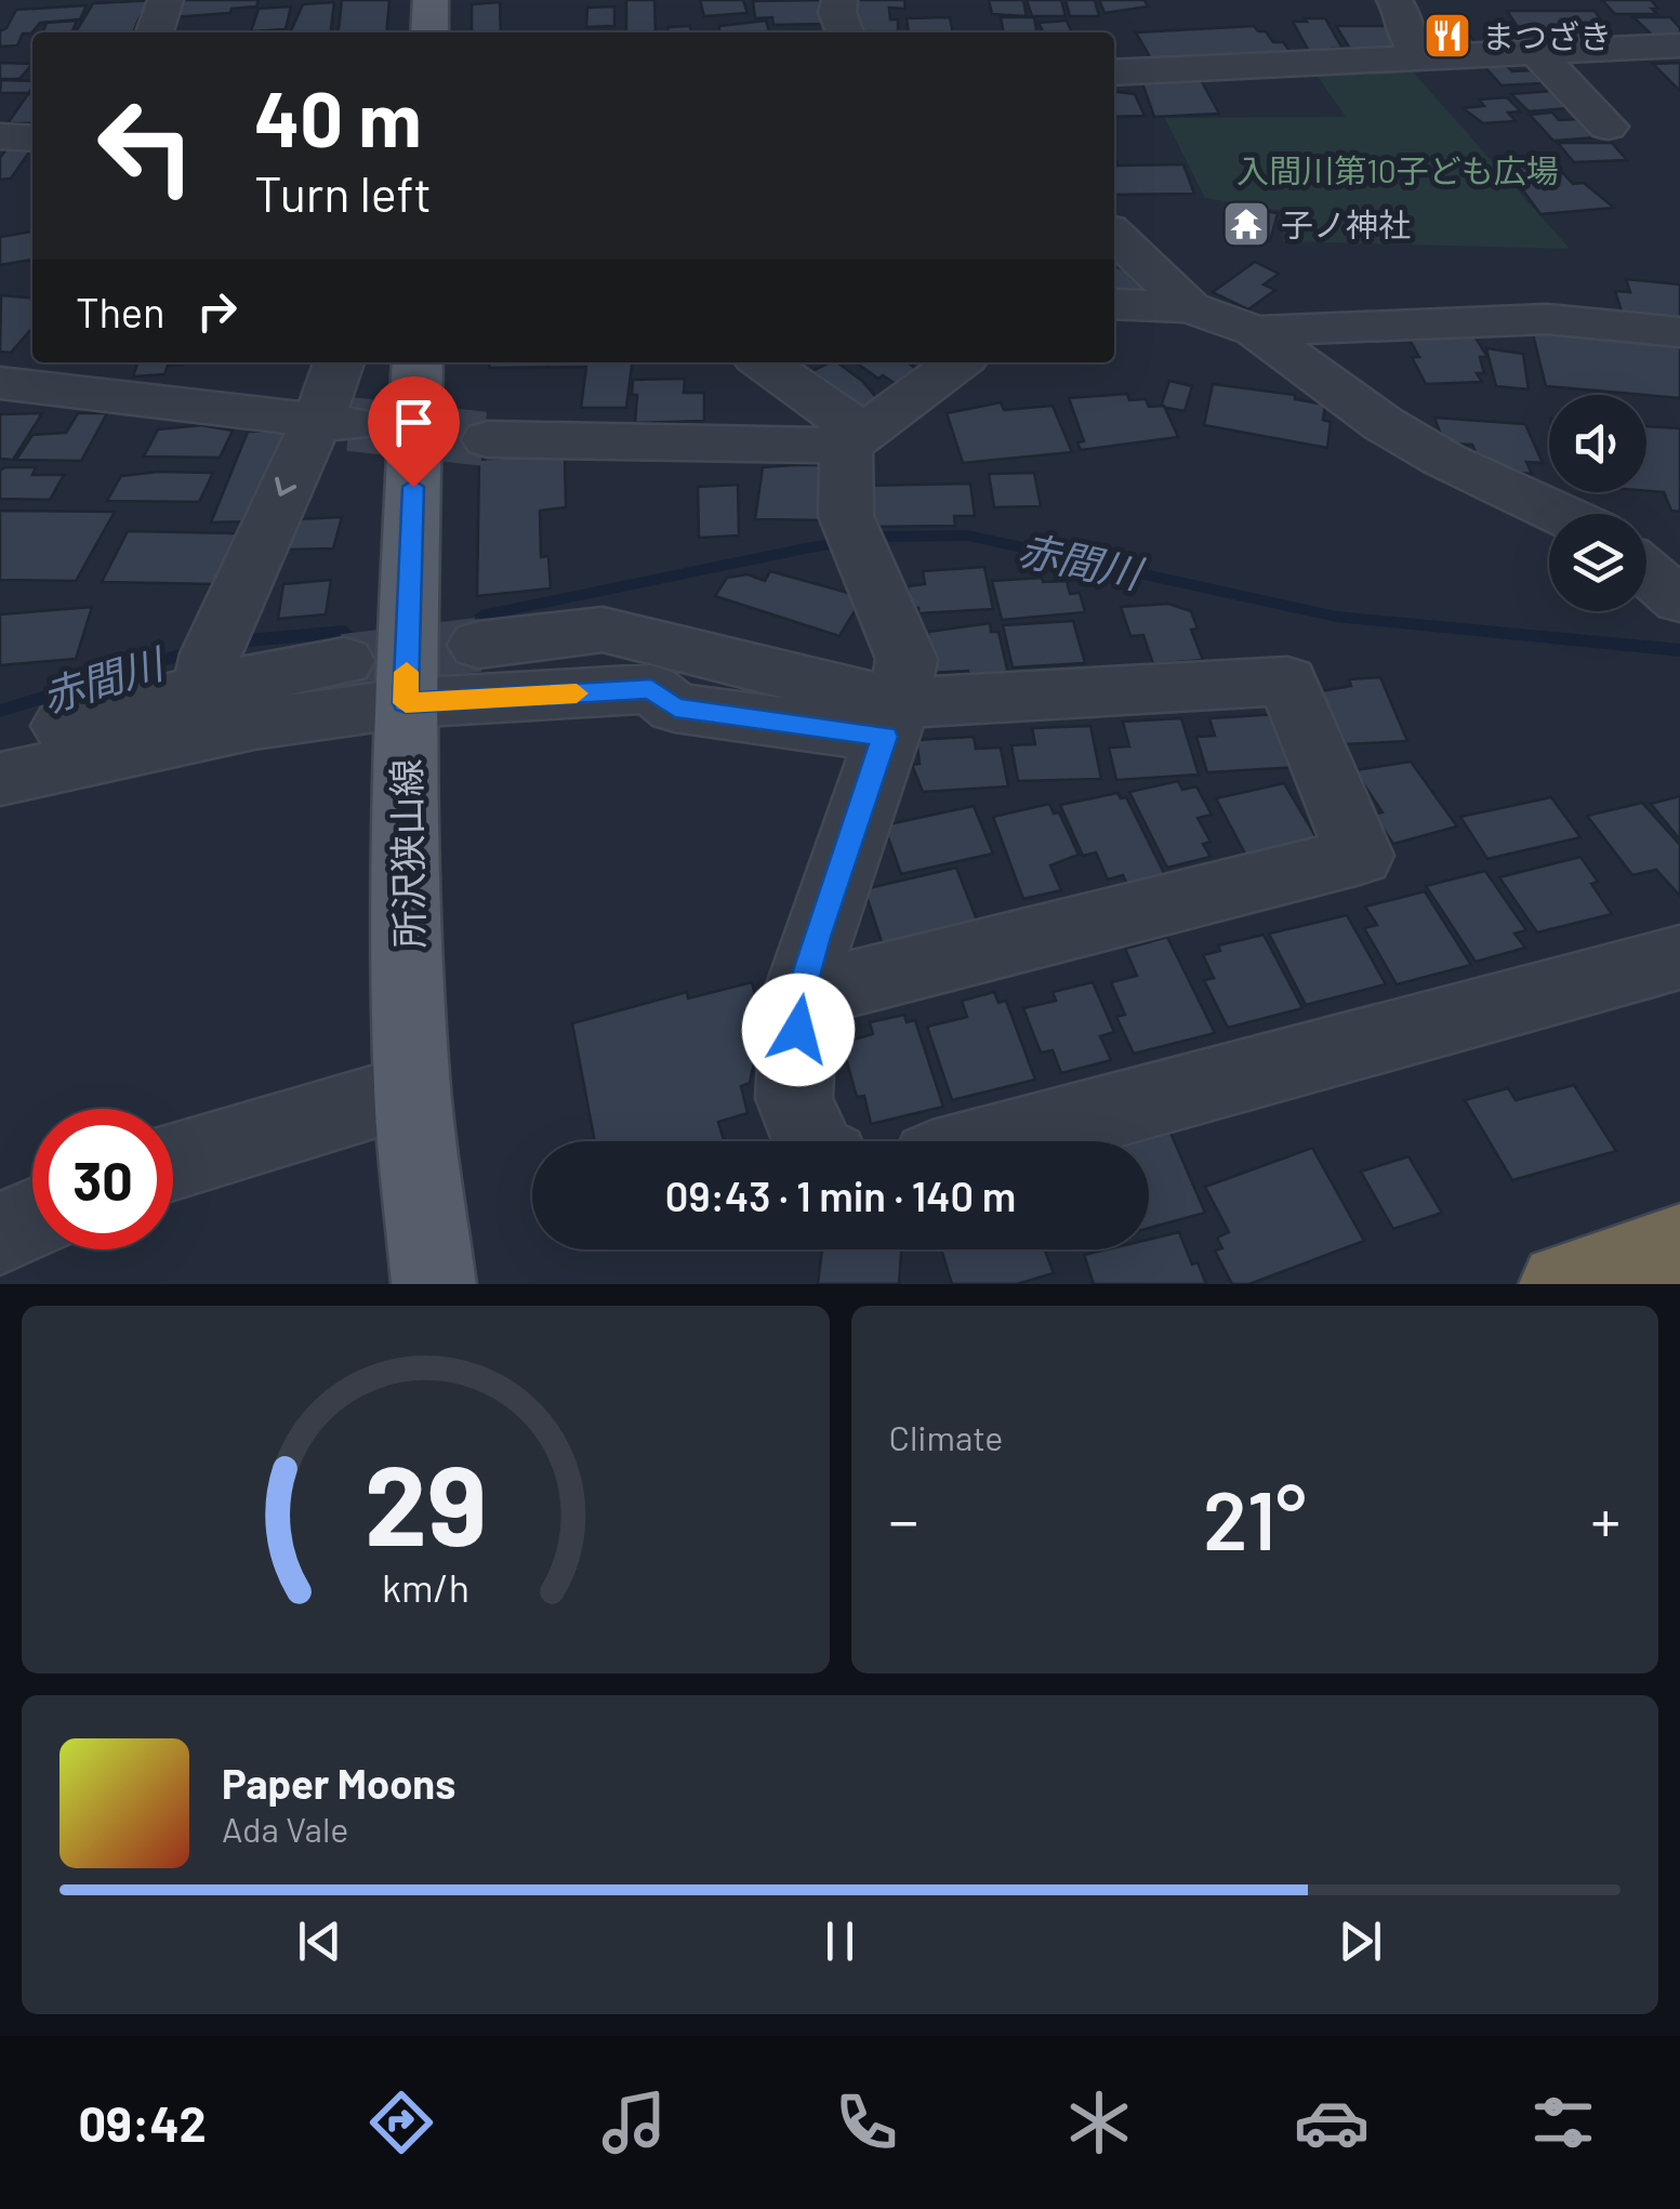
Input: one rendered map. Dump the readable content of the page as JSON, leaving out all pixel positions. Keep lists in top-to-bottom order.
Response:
{
  "streets": {
    "main road": ["所沢狭山線"]
  },
  "water": ["赤間川"],
  "parks": ["入間川第10子ども広場"],
  "places": {
    "restaurant": ["まつざき"],
    "temple": ["子ノ神社"]
  },
  "page": {
    "turn": ["40 m", "Turn left"],
    "then": "Then",
    "limit": "30",
    "trip": "09:43 · 1 min · 140 m",
    "tile": "Climate",
    "heat": ["−", "21°", "+"],
    "song": ["Paper Moons", "Ada Vale"],
    "tabs": "09:42",
    "gauge": ["29", "km/h"]
  }
}
